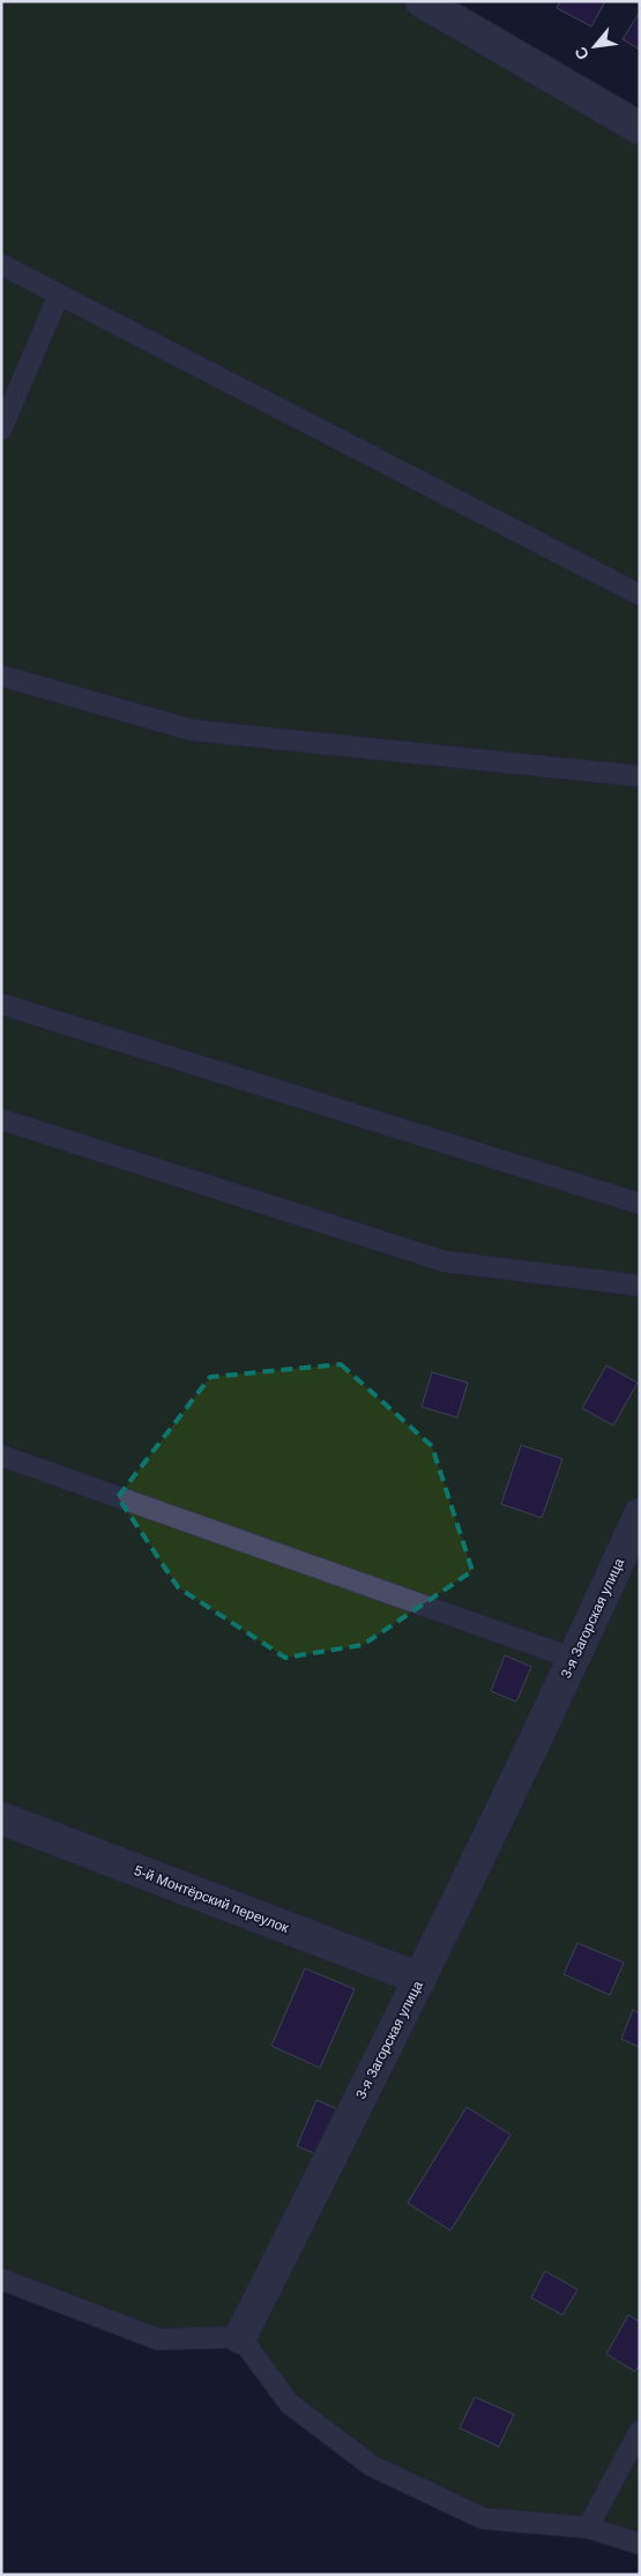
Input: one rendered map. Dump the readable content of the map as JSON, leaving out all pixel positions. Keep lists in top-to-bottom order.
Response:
{
  "streets": {
    "street": ["3-я Загорская улица", "5-й Монтёрский переулок"]
  },
  "crossings": [
    ["3-я Загорская улица", "5-й Монтёрский переулок"]
  ],
  "north": "bottom left"
}
